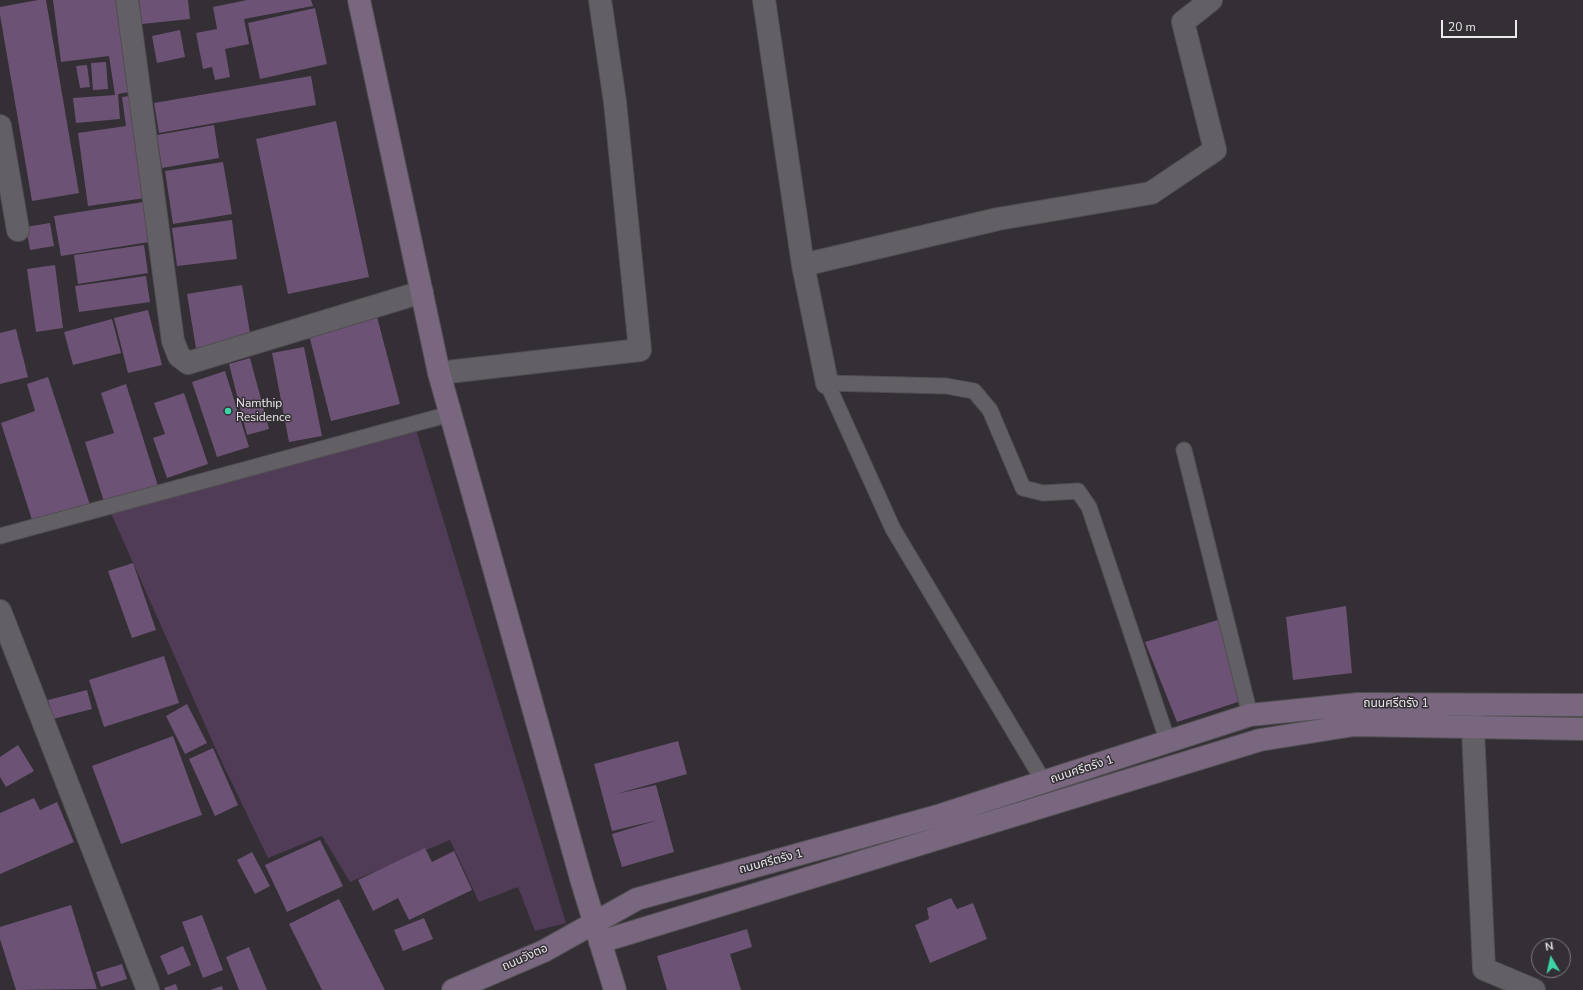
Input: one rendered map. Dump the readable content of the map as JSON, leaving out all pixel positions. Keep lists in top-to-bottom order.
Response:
{
  "streets": {
    "street": ["ถนนศรีตรัง 1", "ถนนวังตอ"]
  },
  "crossings": [
    ["ถนนศรีตรัง 1", "ถนนวังตอ"]
  ],
  "places": ["Namthip Residence"],
  "scale_bar": "20 m",
  "north": "top"
}
